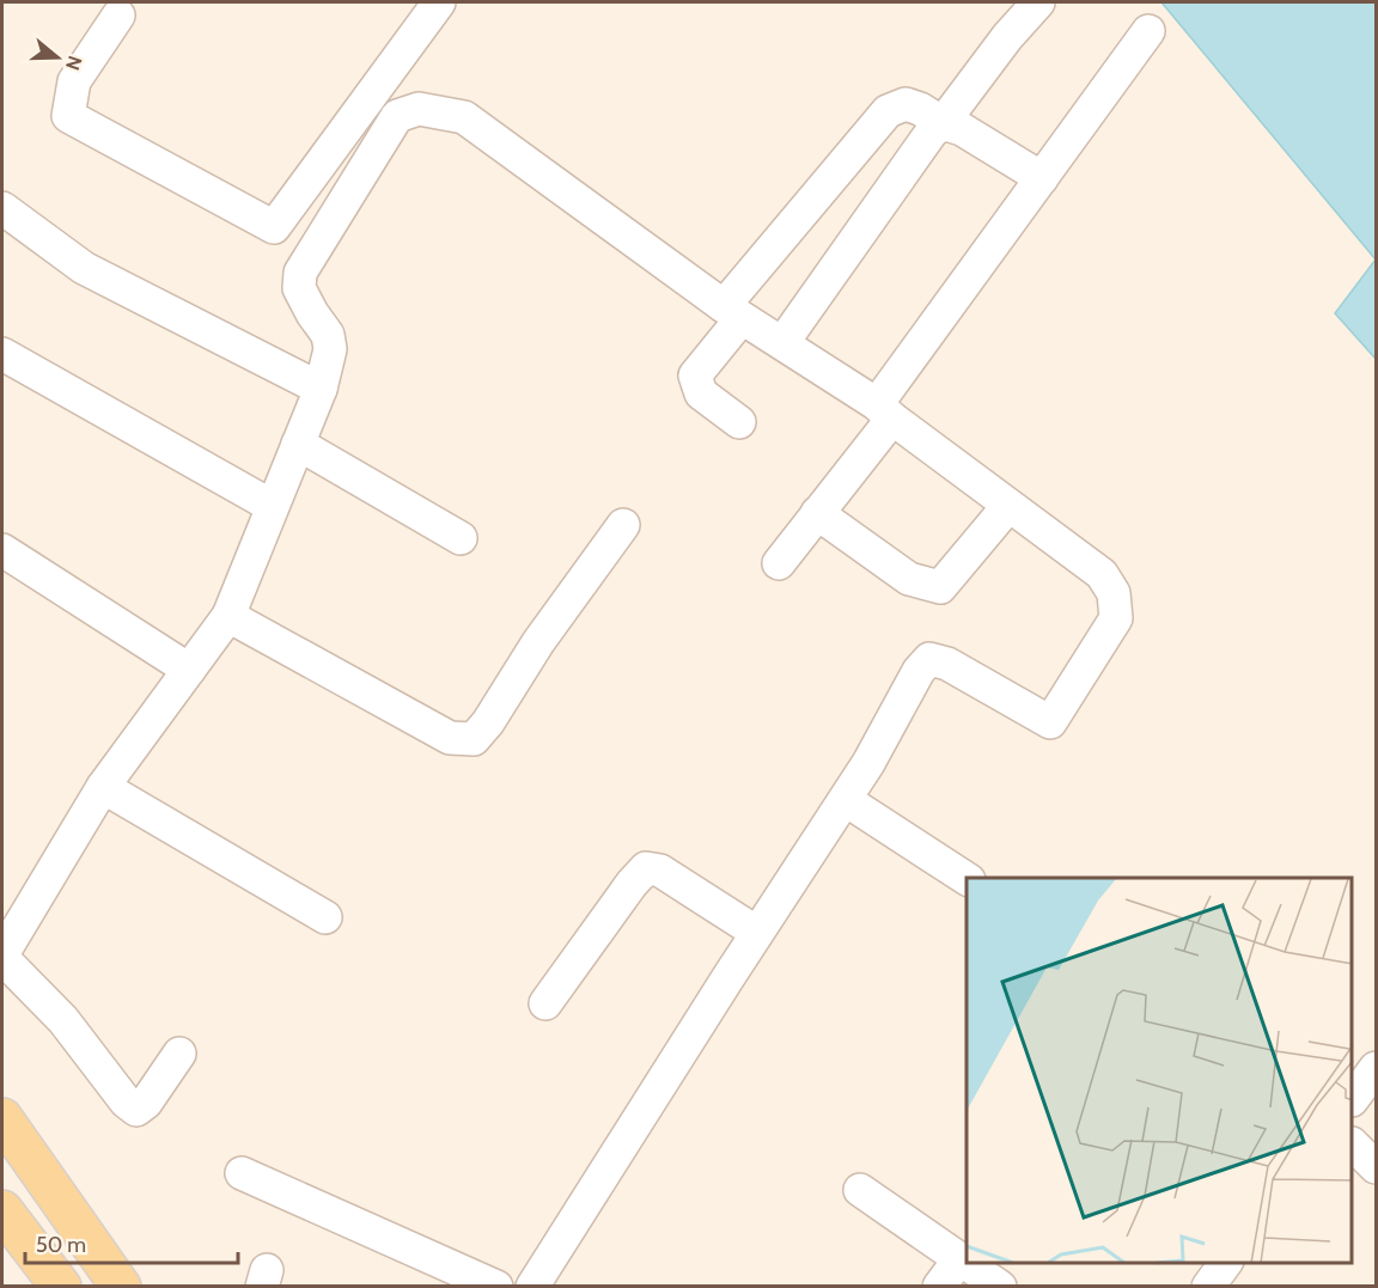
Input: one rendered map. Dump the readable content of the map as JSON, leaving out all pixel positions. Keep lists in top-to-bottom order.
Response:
{
  "scale_bar": "50 m",
  "north": "right"
}
